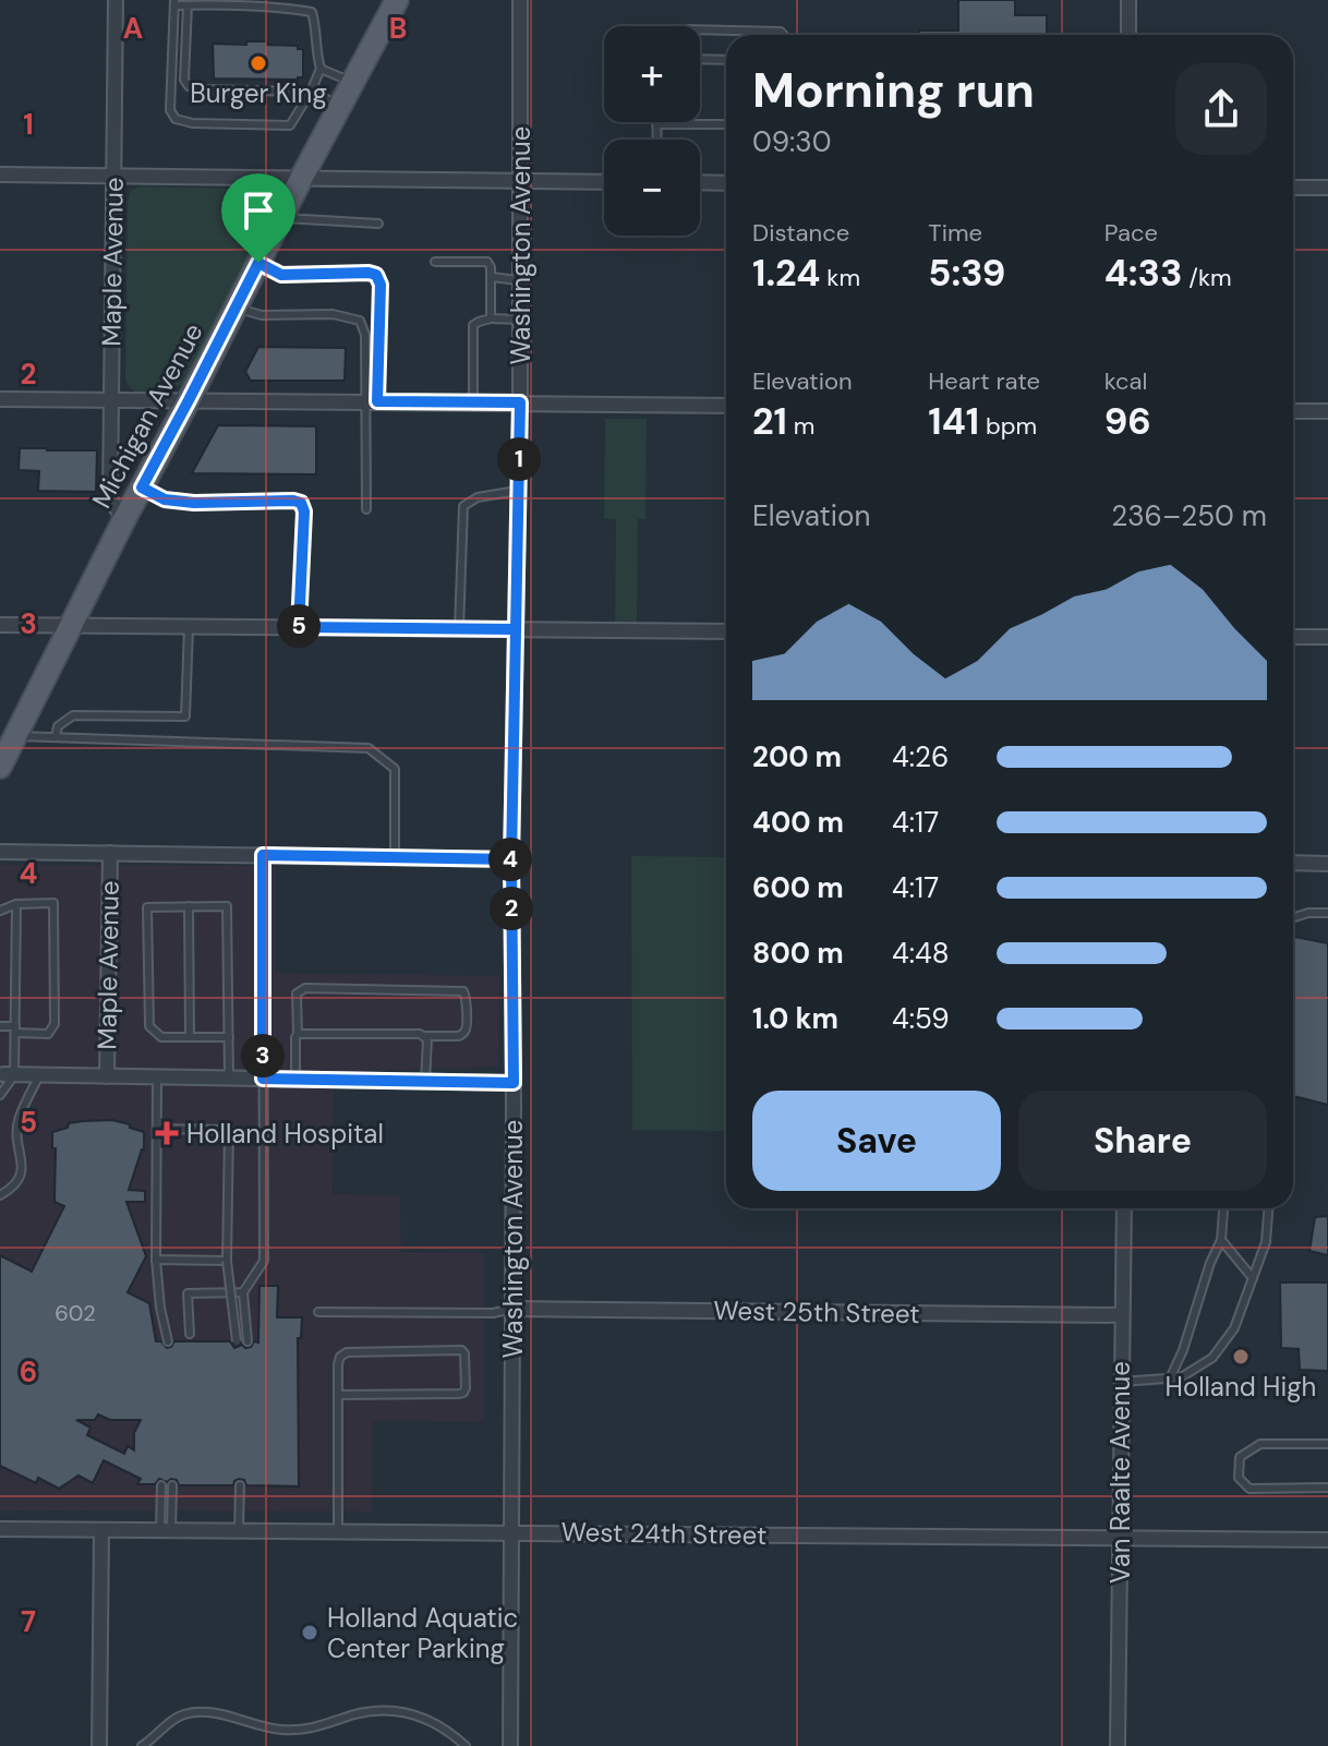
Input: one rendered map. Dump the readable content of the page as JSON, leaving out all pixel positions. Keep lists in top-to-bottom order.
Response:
{
  "streets": {
    "main road": ["Michigan Avenue"],
    "street": [
      "Washington Avenue",
      "Maple Avenue",
      "West 25th Street",
      "Van Raalte Avenue",
      "West 24th Street"
    ]
  },
  "crossings": [
    ["Washington Avenue", "West 25th Street"],
    ["Washington Avenue", "West 24th Street"],
    ["Maple Avenue", "Michigan Avenue"],
    ["West 25th Street", "Van Raalte Avenue"],
    ["Van Raalte Avenue", "West 24th Street"]
  ],
  "places": {
    "other": ["Burger King", "Holland High", "Holland Aquatic Center Parking"],
    "health": ["Holland Hospital"]
  },
  "house_numbers": ["602"],
  "page": {
    "map_buttons": ["+", "−"],
    "heading": ["Morning run", "09:30"],
    "stats": [
      ["Distance", "1.24 km"],
      ["Time", "5:39"],
      ["Pace", "4:33 /km"],
      ["Elevation", "21 m"],
      ["Heart rate", "141 bpm"],
      ["kcal", "96"]
    ],
    "pins": [
      "1",
      "5",
      "4",
      "2",
      "3"
    ],
    "chart": ["Elevation", "236–250 m"],
    "list": [
      {
        "name": "200 m",
        "note": "4:26"
      },
      {
        "name": "400 m",
        "note": "4:17"
      },
      {
        "name": "600 m",
        "note": "4:17"
      },
      {
        "name": "800 m",
        "note": "4:48"
      },
      {
        "name": "1.0 km",
        "note": "4:59"
      }
    ],
    "buttons": ["Save", "Share"]
  },
  "grid": {
    "columns": ["A", "B"],
    "rows": [
      "1",
      "2",
      "3",
      "4",
      "5",
      "6",
      "7"
    ]
  }
}
